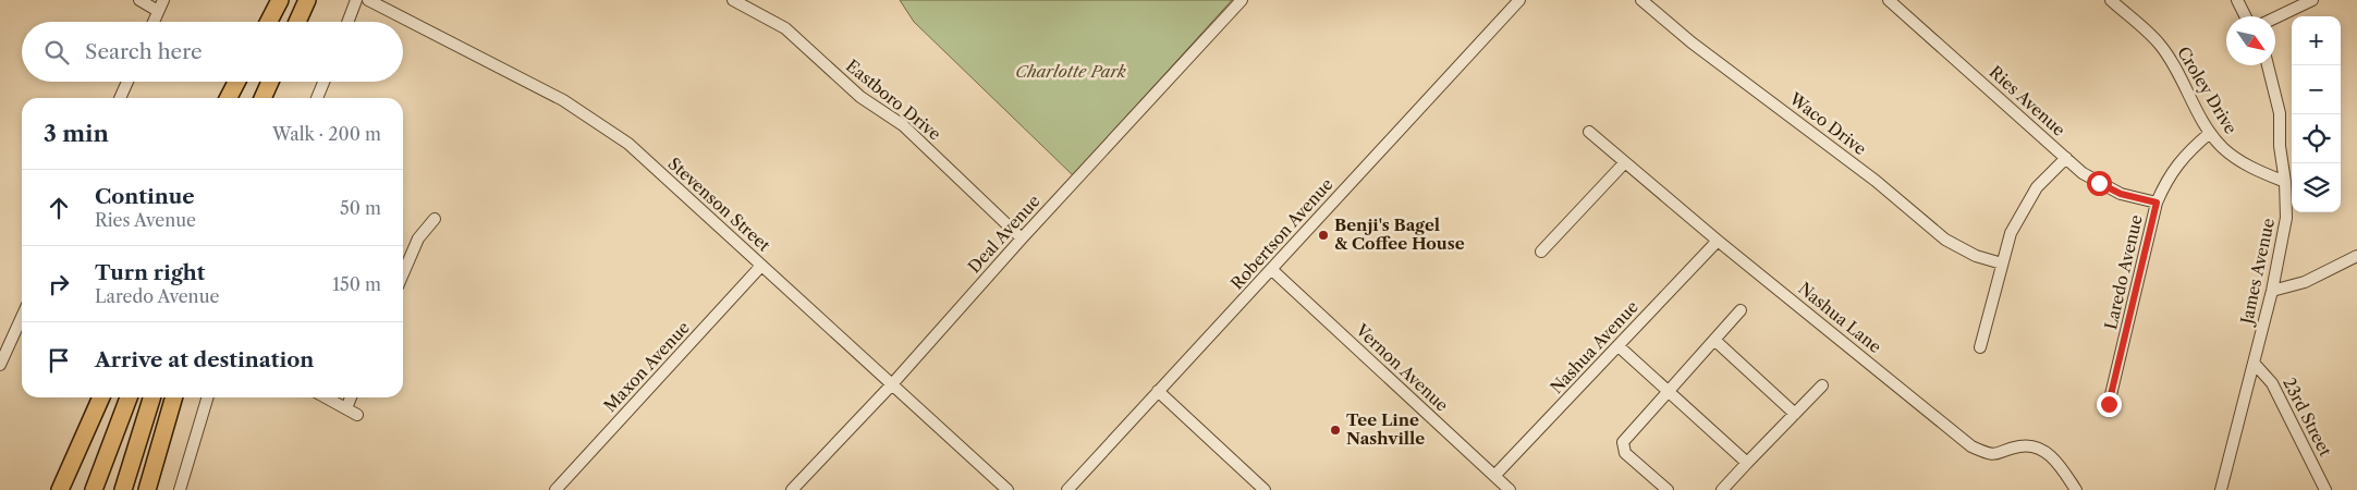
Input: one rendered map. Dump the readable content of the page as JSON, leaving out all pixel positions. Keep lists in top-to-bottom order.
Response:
{
  "streets": {
    "street": [
      "Croley Drive",
      "Eastboro Drive",
      "Ries Avenue",
      "Waco Drive",
      "Stevenson Street",
      "Deal Avenue",
      "Robertson Avenue",
      "James Avenue",
      "Laredo Avenue",
      "Nashua Lane",
      "Nashua Avenue",
      "Maxon Avenue",
      "Vernon Avenue",
      "23rd Street"
    ]
  },
  "crossings": [
    ["Croley Drive", "James Avenue"],
    ["Croley Drive", "Laredo Avenue"],
    ["Eastboro Drive", "Deal Avenue"],
    ["Ries Avenue", "Laredo Avenue"],
    ["Stevenson Street", "Deal Avenue"],
    ["Stevenson Street", "Maxon Avenue"],
    ["Robertson Avenue", "Vernon Avenue"],
    ["James Avenue", "23rd Street"],
    ["Nashua Lane", "Nashua Avenue"],
    ["Nashua Avenue", "Vernon Avenue"]
  ],
  "parks": ["Charlotte Park"],
  "places": ["Benji's Bagel & Coffee House", "Tee Line Nashville"],
  "north": "bottom right",
  "page": {
    "map_buttons": ["+", "−"],
    "search": "Search here",
    "heading": ["3 min", "Walk · 200 m"],
    "list": [
      ["Continue", "Ries Avenue", "50 m"],
      ["Turn right", "Laredo Avenue", "150 m"],
      "Arrive at destination"
    ]
  }
}
